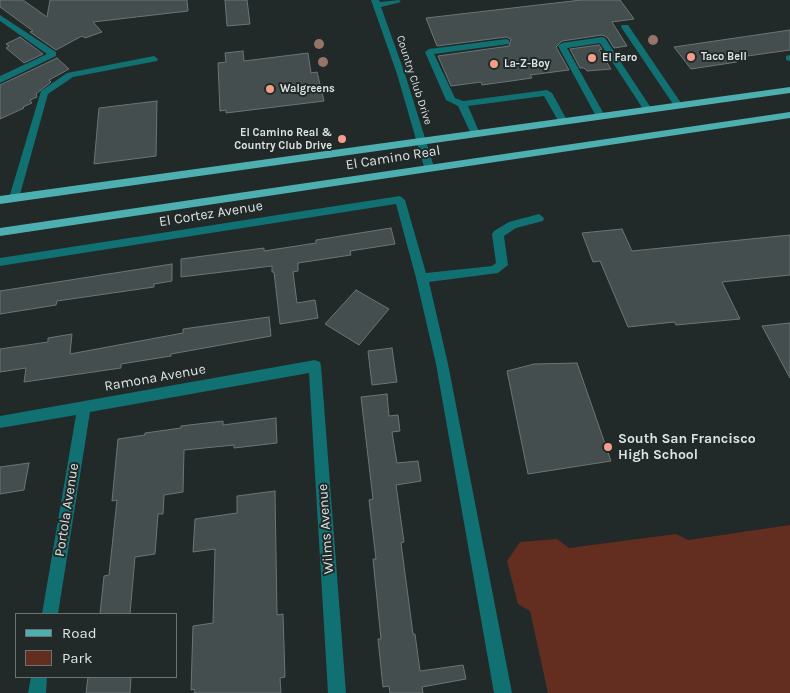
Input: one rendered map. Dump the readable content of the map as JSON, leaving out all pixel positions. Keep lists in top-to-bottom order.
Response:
{
  "streets": {
    "main road": ["El Camino Real"],
    "street": [
      "Country Club Drive",
      "El Cortez Avenue",
      "Ramona Avenue",
      "Portola Avenue",
      "Wilms Avenue"
    ]
  },
  "crossings": [
    ["Country Club Drive", "El Camino Real"],
    ["Ramona Avenue", "Portola Avenue"],
    ["Ramona Avenue", "Wilms Avenue"]
  ],
  "places": [
    "Taco Bell",
    "El Faro",
    "La-Z-Boy",
    "Walgreens",
    "El Camino Real & Country Club Drive",
    "South San Francisco High School"
  ],
  "legend": ["Road", "Park"]
}
